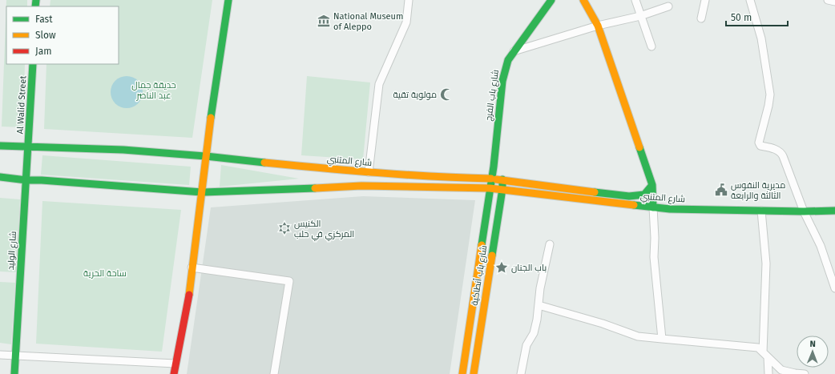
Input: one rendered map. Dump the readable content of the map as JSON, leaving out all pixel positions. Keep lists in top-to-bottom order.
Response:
{
  "streets": {
    "main road": [
      "شارع باب الفرج",
      "Al Walid Street",
      "شارع المتنبي",
      "شارع الوليد",
      "شارع باب أنطاكية"
    ]
  },
  "crossings": [
    ["شارع باب الفرج", "شارع المتنبي"],
    ["شارع باب الفرج", "شارع باب أنطاكية"],
    ["Al Walid Street", "شارع المتنبي"],
    ["Al Walid Street", "شارع الوليد"],
    ["شارع المتنبي", "شارع الوليد"],
    ["شارع المتنبي", "شارع باب أنطاكية"]
  ],
  "parks": ["حديقة جمال عبد الناصر", "ساحة الحرية"],
  "places": {
    "museum": ["National Museum of Aleppo"],
    "mosque": ["مولوية تقية"],
    "public building": ["مديرية النفوس الثالثة والرابعة"],
    "synagogue": ["الكنيس المركزي في حلب"],
    "place": ["باب الجنان"]
  },
  "legend": ["Fast", "Slow", "Jam"],
  "scale_bar": "50 m",
  "north": "top"
}
